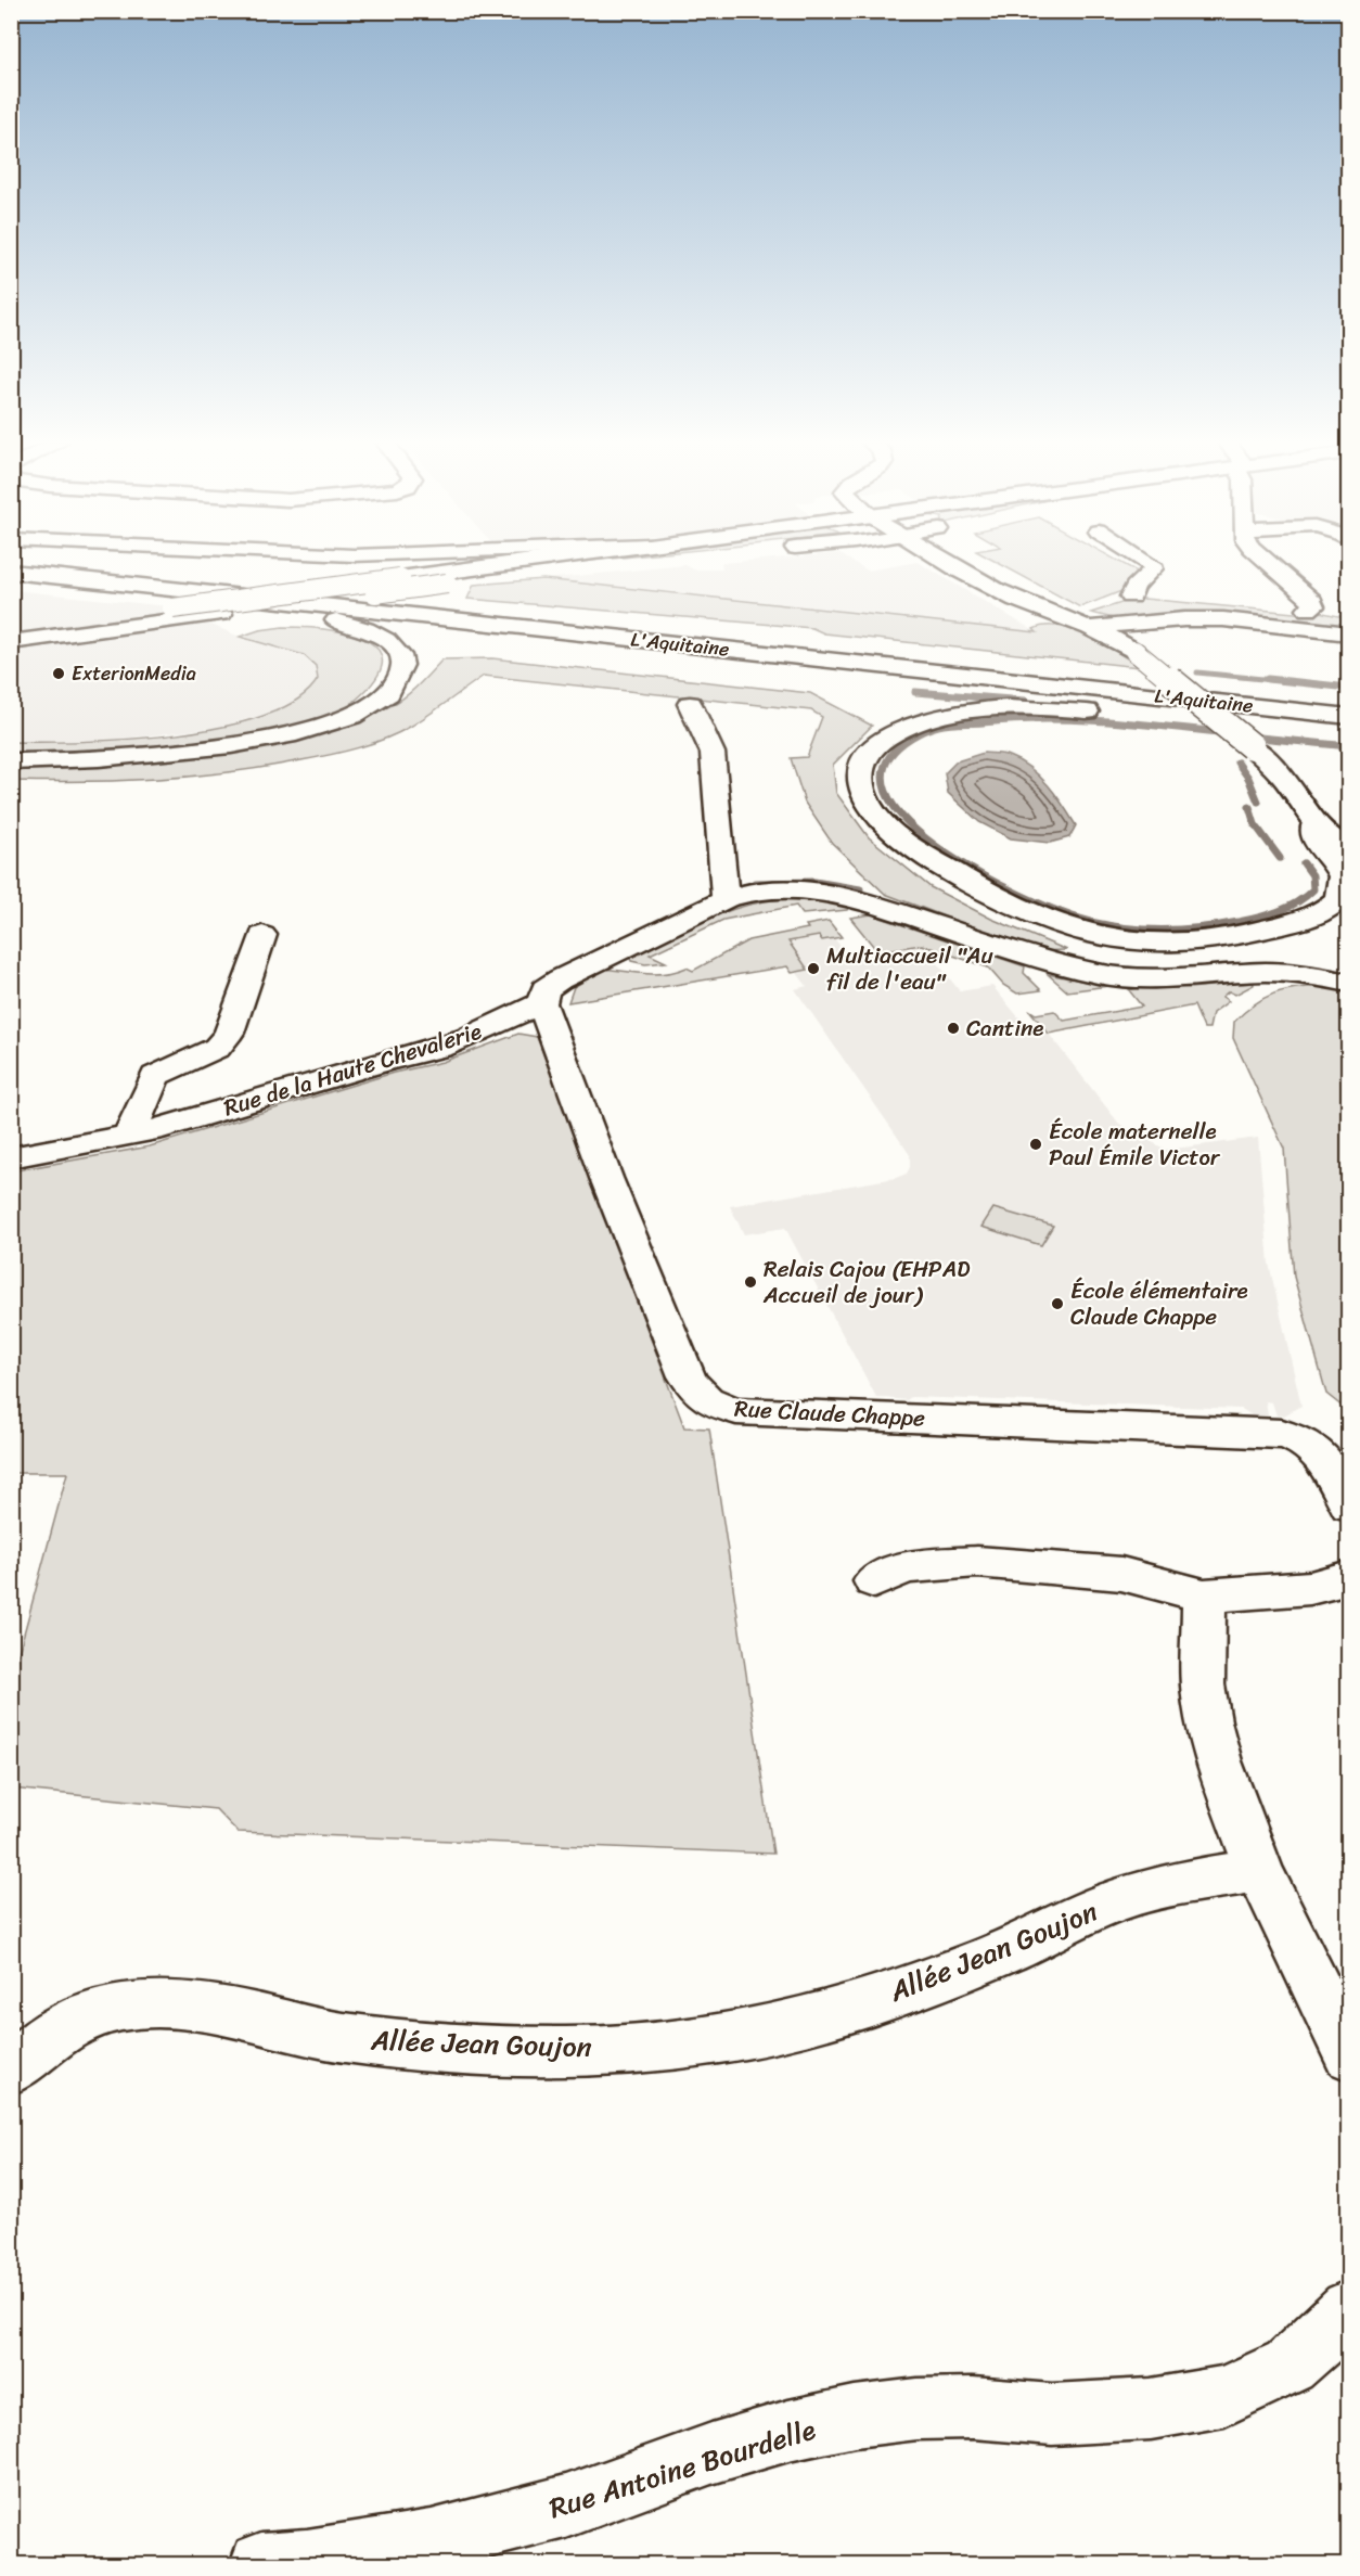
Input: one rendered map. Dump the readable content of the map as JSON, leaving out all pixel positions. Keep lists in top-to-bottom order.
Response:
{
  "streets": {
    "main road": [
      "L'Aquitaine",
      "Rue de la Haute Chevalerie",
      "Rue Claude Chappe",
      "Allée Jean Goujon",
      "Rue Antoine Bourdelle"
    ]
  },
  "crossings": [
    ["Rue de la Haute Chevalerie", "Rue Claude Chappe"]
  ],
  "places": [
    "ExterionMedia",
    "Multiaccueil \"Au fil de l'eau\"",
    "Cantine",
    "École maternelle Paul Émile Victor",
    "Relais Cajou (EHPAD Accueil de jour)",
    "École élémentaire Claude Chappe"
  ]
}
